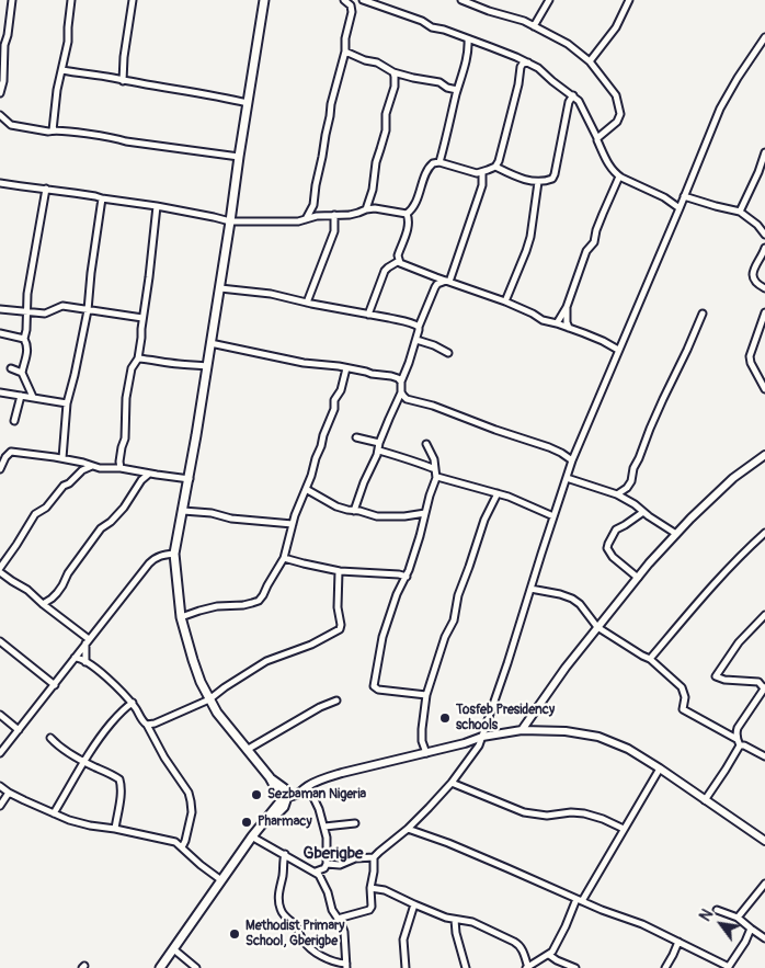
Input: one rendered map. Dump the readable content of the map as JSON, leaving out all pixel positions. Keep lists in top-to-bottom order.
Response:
{
  "districts": ["Gberigbe"],
  "places": [
    "Tosfeb Presidency schools",
    "Sezbaman Nigeria",
    "Pharmacy",
    "Methodist Primary School, Gberigbe"
  ],
  "north": "top left"
}
